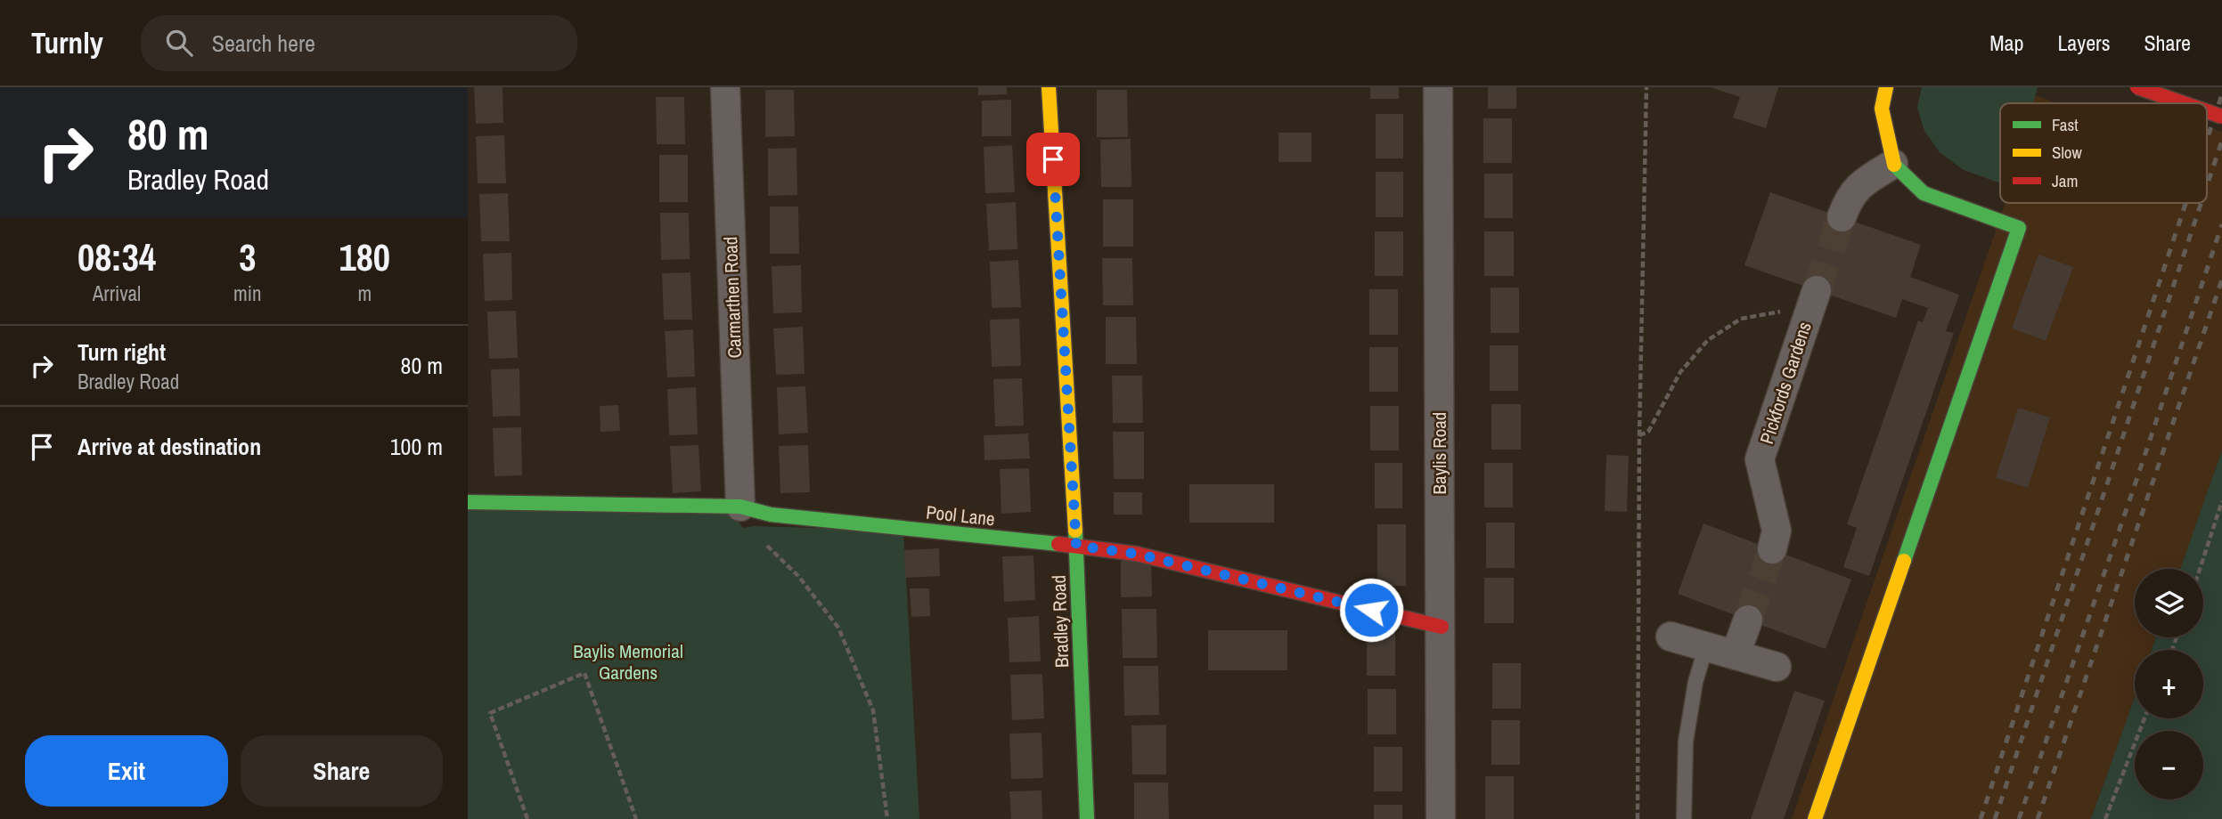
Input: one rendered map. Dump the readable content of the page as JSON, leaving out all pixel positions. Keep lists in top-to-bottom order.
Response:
{
  "streets": {
    "street": [
      "Carmarthen Road",
      "Pickfords Gardens",
      "Baylis Road",
      "Pool Lane",
      "Bradley Road"
    ]
  },
  "crossings": [
    ["Carmarthen Road", "Pool Lane"],
    ["Baylis Road", "Pool Lane"],
    ["Pool Lane", "Bradley Road"]
  ],
  "parks": ["Baylis Memorial Gardens"],
  "legend": ["Fast", "Slow", "Jam"],
  "page": {
    "header": "Turnly",
    "search": "Search here",
    "nav": ["Map", "Layers", "Share"],
    "turn": ["80 m", "Bradley Road"],
    "eta": [
      "08:34",
      "Arrival",
      "3",
      "min",
      "180",
      "m"
    ],
    "list": [
      {
        "name": "Turn right",
        "note": "Bradley Road",
        "value": "80 m"
      },
      {
        "name": "Arrive at destination",
        "value": "100 m"
      }
    ],
    "map_buttons": ["+", "−"],
    "buttons": ["Exit", "Share"]
  }
}
